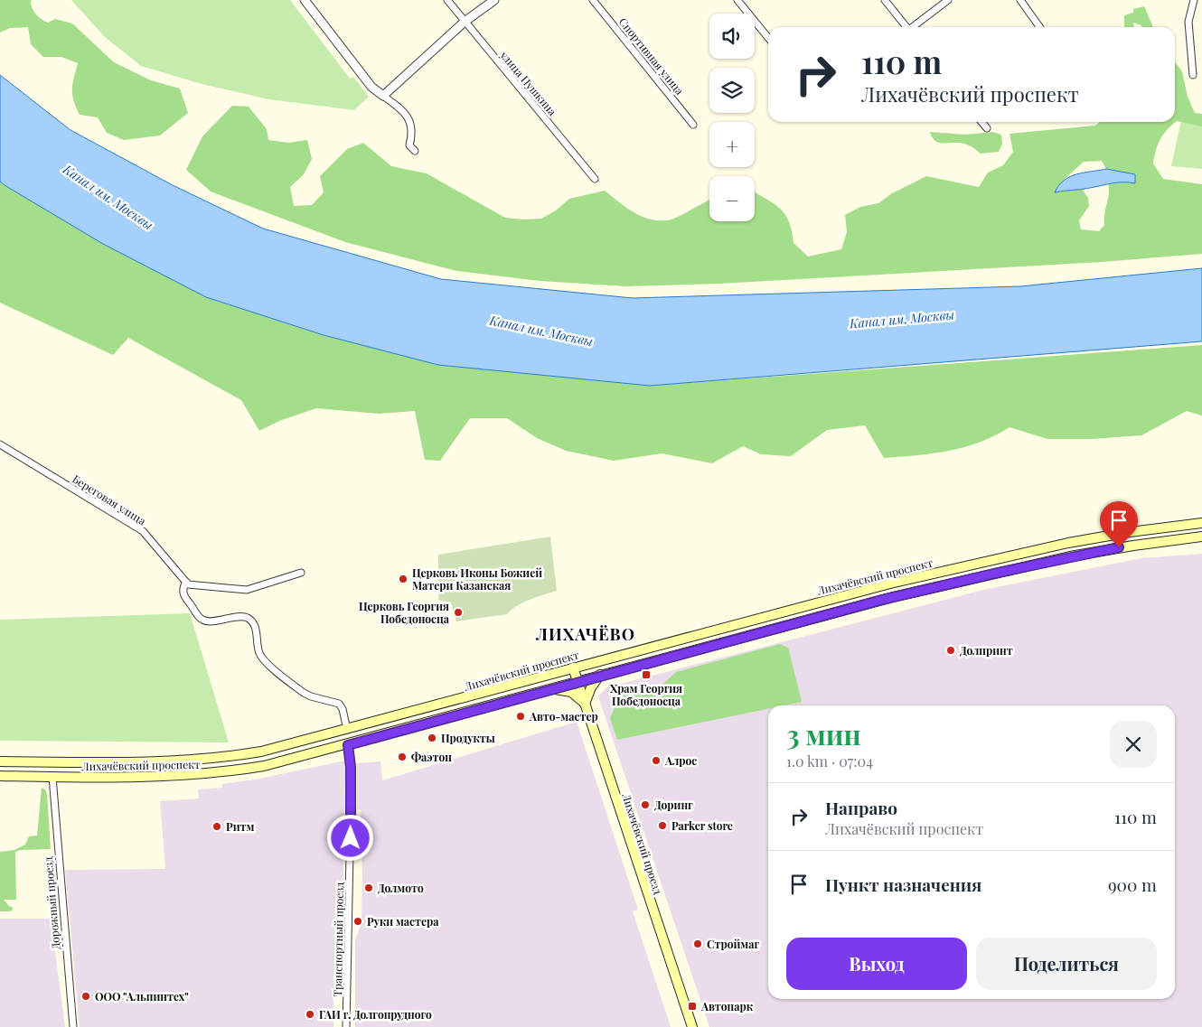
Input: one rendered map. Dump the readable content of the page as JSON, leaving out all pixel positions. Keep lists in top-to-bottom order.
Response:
{
  "streets": {
    "main road": ["Лихачёвский проспект", "Лихачёвский проезд"],
    "street": [
      "Спортивная улица",
      "улица Пушкина",
      "Береговая улица",
      "Дорожный проезд",
      "Транспортный проезд"
    ]
  },
  "crossings": [
    ["Лихачёвский проспект", "Лихачёвский проезд"],
    ["Лихачёвский проспект", "Дорожный проезд"],
    ["Лихачёвский проспект", "Транспортный проезд"]
  ],
  "districts": ["ЛИХАЧЁВО"],
  "water": ["Канал им. Москвы"],
  "places": {
    "other": [
      "Церковь Иконы Божией Матери Казанская",
      "Церковь Георгия Победоносца",
      "Долпринт",
      "Авто-мастер",
      "Продукты",
      "Фаэтон",
      "Алрос",
      "Доринг",
      "Parker store",
      "Ритм",
      "Долмото",
      "Руки мастера",
      "Строймаг",
      "ООО \"Альпинтех\"",
      "ГАИ г. Долгопрудного"
    ],
    "transit": ["Храм Георгия Победоносца", "Автопарк"]
  },
  "page": {
    "map_buttons": ["+", "−"],
    "turn": ["110 m", "Лихачёвский проспект"],
    "heading": ["3 мин", "1.0 km · 07:04"],
    "list": [
      {
        "name": "Направо",
        "note": "Лихачёвский проспект",
        "value": "110 m"
      },
      {
        "name": "Пункт назначения",
        "value": "900 m"
      }
    ],
    "buttons": ["Выход", "Поделиться"]
  }
}
